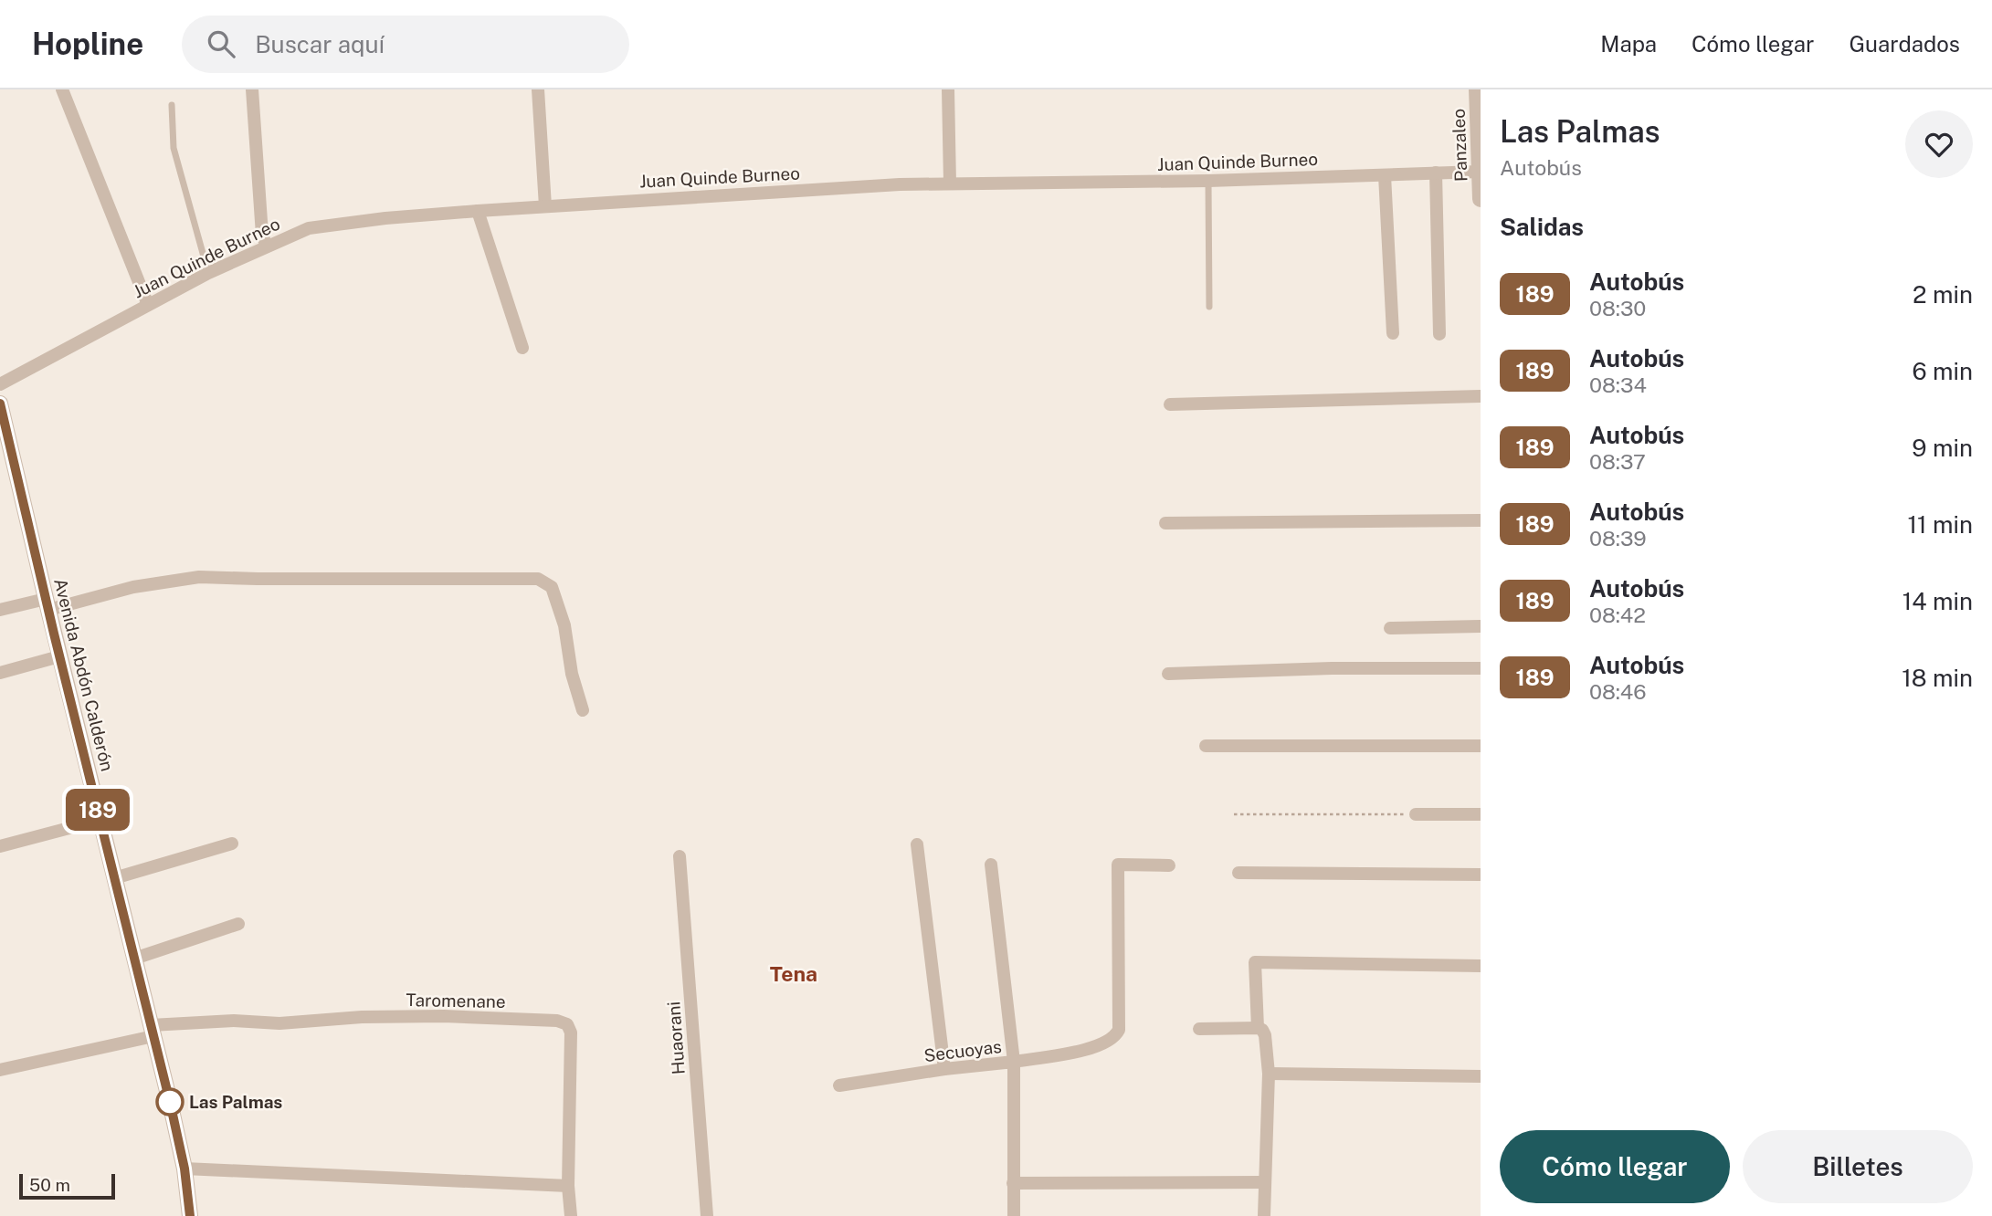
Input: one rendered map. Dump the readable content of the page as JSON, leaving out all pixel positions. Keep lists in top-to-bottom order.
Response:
{
  "streets": {
    "street": [
      "Panzaleo",
      "Juan Quinde Burneo",
      "Avenida Abdón Calderón",
      "Taromenane",
      "Huaorani",
      "Secuoyas"
    ]
  },
  "crossings": [
    ["Panzaleo", "Juan Quinde Burneo"],
    ["Avenida Abdón Calderón", "Taromenane"]
  ],
  "districts": ["Tena"],
  "places": ["Las Palmas"],
  "lines": ["bus line 189"],
  "scale_bar": "50 m",
  "page": {
    "header": "Hopline",
    "search": "Buscar aquí",
    "nav": ["Mapa", "Cómo llegar", "Guardados"],
    "on_map": "189",
    "heading": [
      ["Las Palmas", "Autobús"],
      "Salidas"
    ],
    "list": [
      {
        "mark": "189",
        "name": "Autobús",
        "note": "08:30",
        "value": "2 min"
      },
      {
        "mark": "189",
        "name": "Autobús",
        "note": "08:34",
        "value": "6 min"
      },
      {
        "mark": "189",
        "name": "Autobús",
        "note": "08:37",
        "value": "9 min"
      },
      {
        "mark": "189",
        "name": "Autobús",
        "note": "08:39",
        "value": "11 min"
      },
      {
        "mark": "189",
        "name": "Autobús",
        "note": "08:42",
        "value": "14 min"
      },
      {
        "mark": "189",
        "name": "Autobús",
        "note": "08:46",
        "value": "18 min"
      }
    ],
    "buttons": ["Cómo llegar", "Billetes"],
    "scale": "50 m"
  }
}
